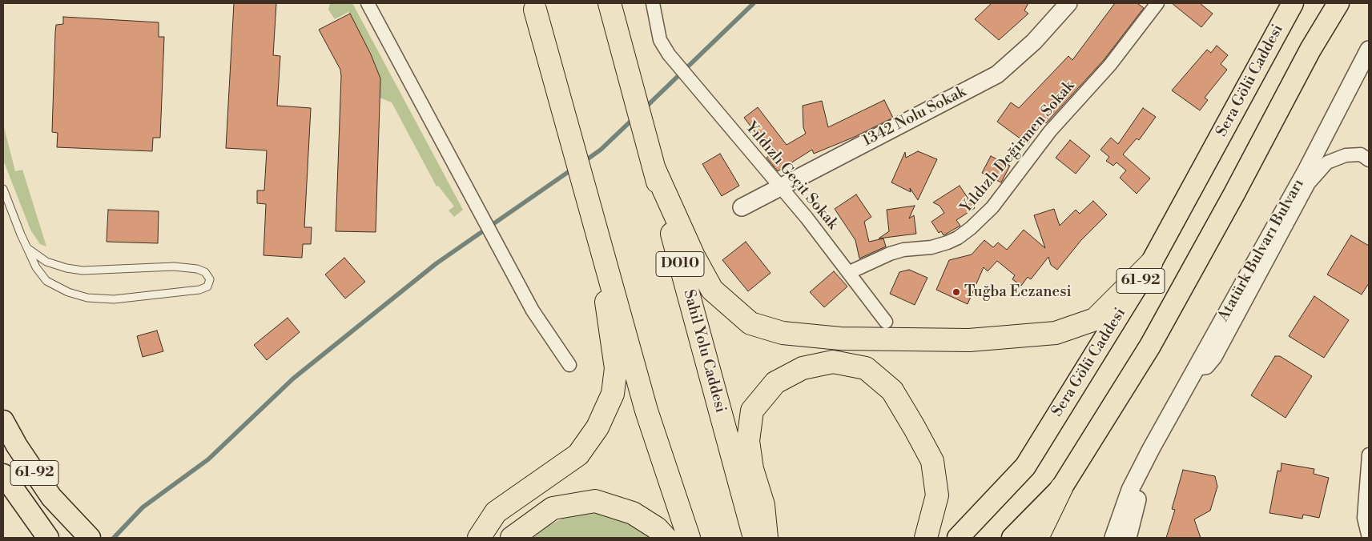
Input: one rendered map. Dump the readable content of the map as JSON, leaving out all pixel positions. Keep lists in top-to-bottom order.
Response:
{
  "streets": {
    "highway": ["D010", "Sahil Yolu Caddesi"],
    "main road": ["Sera Gölü Caddesi", "61-92"],
    "street": [
      "1342 Nolu Sokak",
      "Yıldızlı Değirmen Sokak",
      "Yıldızlı Geçit Sokak",
      "Atatürk Bulvarı Bulvarı"
    ]
  },
  "crossings": [
    ["1342 Nolu Sokak", "Yıldızlı Geçit Sokak"],
    ["Yıldızlı Değirmen Sokak", "Yıldızlı Geçit Sokak"]
  ],
  "places": ["Tuğba Eczanesi"]
}
